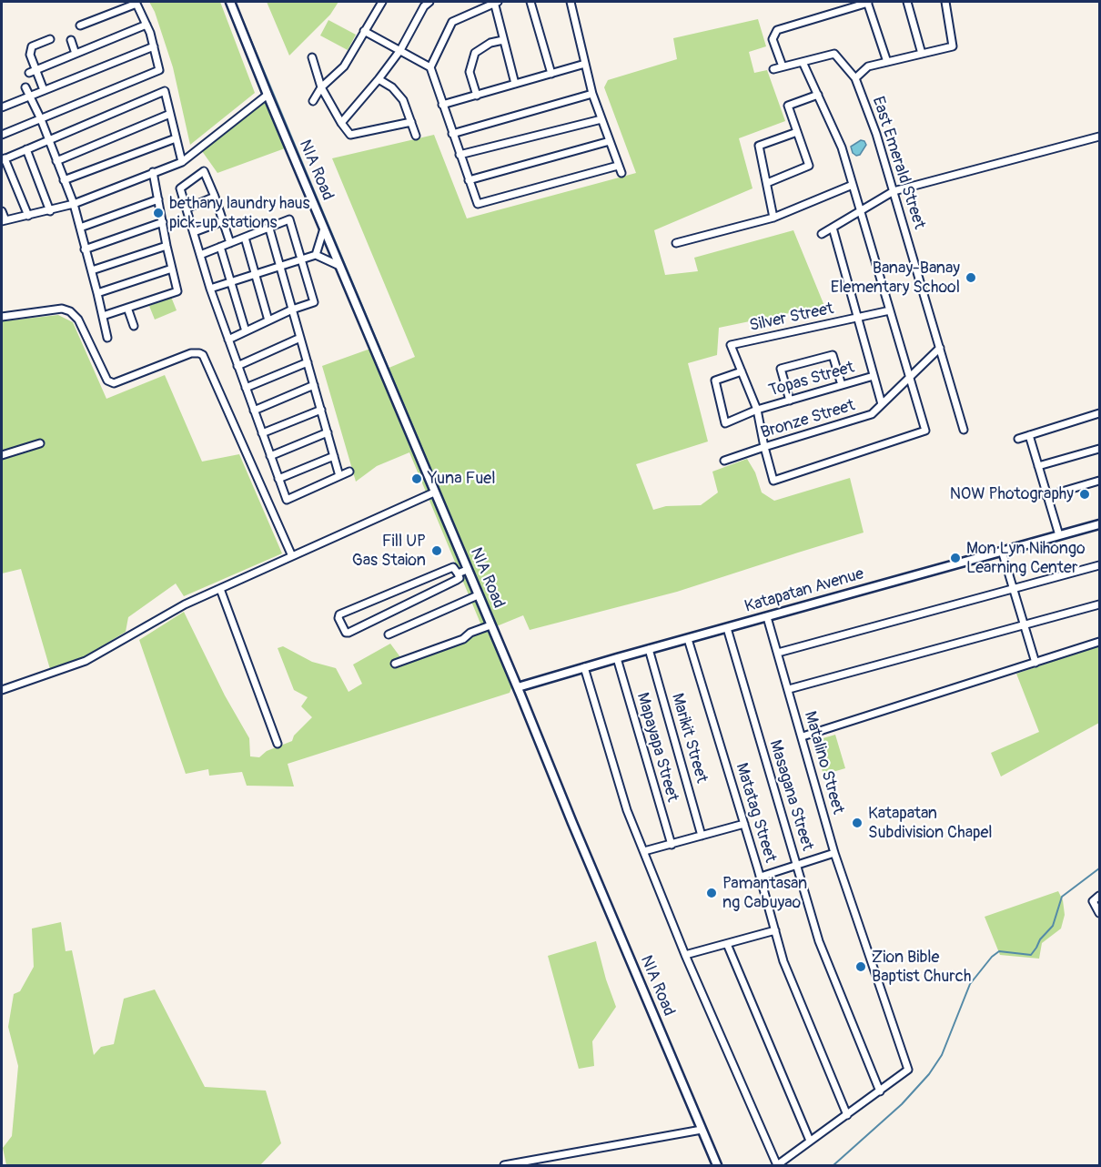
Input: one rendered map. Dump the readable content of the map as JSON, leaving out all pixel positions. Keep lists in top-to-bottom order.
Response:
{
  "streets": {
    "street": [
      "East Emerald Street",
      "NIA Road",
      "Silver Street",
      "Topas Street",
      "Bronze Street",
      "Katapatan Avenue",
      "Marikit Street",
      "Mapayapa Street",
      "Matalino Street",
      "Masagana Street",
      "Matatag Street"
    ]
  },
  "crossings": [
    ["East Emerald Street", "Bronze Street"],
    ["NIA Road", "Katapatan Avenue"],
    ["Silver Street", "Topas Street"],
    ["Katapatan Avenue", "Marikit Street"],
    ["Katapatan Avenue", "Mapayapa Street"],
    ["Katapatan Avenue", "Matalino Street"],
    ["Katapatan Avenue", "Masagana Street"],
    ["Katapatan Avenue", "Matatag Street"],
    ["Matalino Street", "Masagana Street"]
  ],
  "places": [
    "bethany laundry haus pick-up stations",
    "Banay-Banay Elementary School",
    "Yuna Fuel",
    "NOW Photography",
    "Fill UP Gas Staion",
    "Mon Lyn Nihongo Learning Center",
    "Katapatan Subdivision Chapel",
    "Pamantasan ng Cabuyao",
    "Zion Bible Baptist Church"
  ]
}
